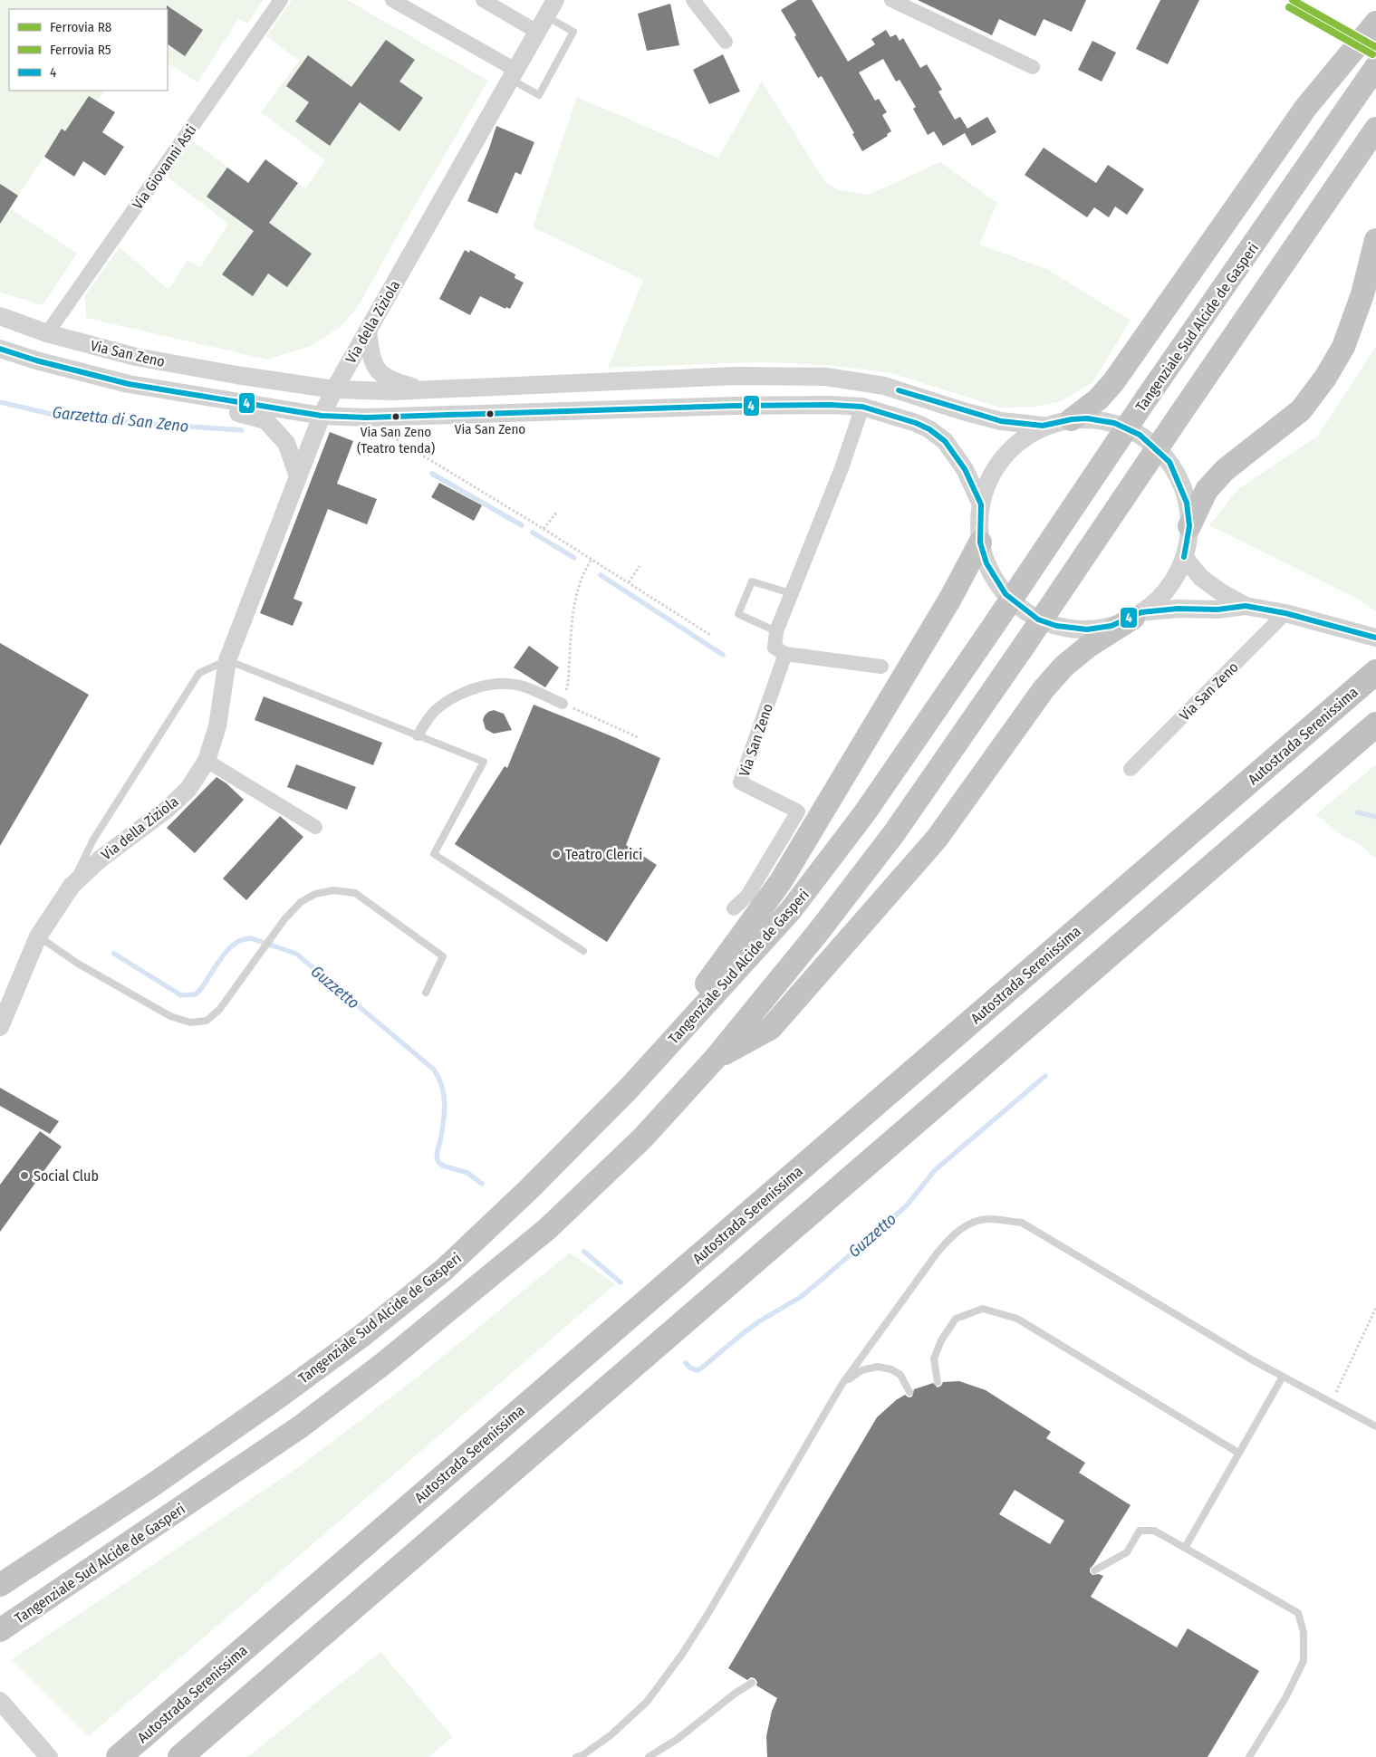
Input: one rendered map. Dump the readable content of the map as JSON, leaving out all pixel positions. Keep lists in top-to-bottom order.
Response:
{
  "streets": {
    "highway": ["Tangenziale Sud Alcide de Gasperi", "Autostrada Serenissima"],
    "street": ["Via Giovanni Asti", "Via della Ziziola", "Via San Zeno"]
  },
  "crossings": [
    ["Via Giovanni Asti", "Via San Zeno"],
    ["Via della Ziziola", "Via San Zeno"]
  ],
  "water": ["Garzetta di San Zeno", "Guzzetto"],
  "places": [
    "Via San Zeno",
    "Via San Zeno (Teatro tenda)",
    "Teatro Clerici",
    "Social Club"
  ],
  "lines": ["rail line R8", "rail line R5", "transit line 4"],
  "legend": ["Ferrovia R8", "Ferrovia R5", "4"]
}
